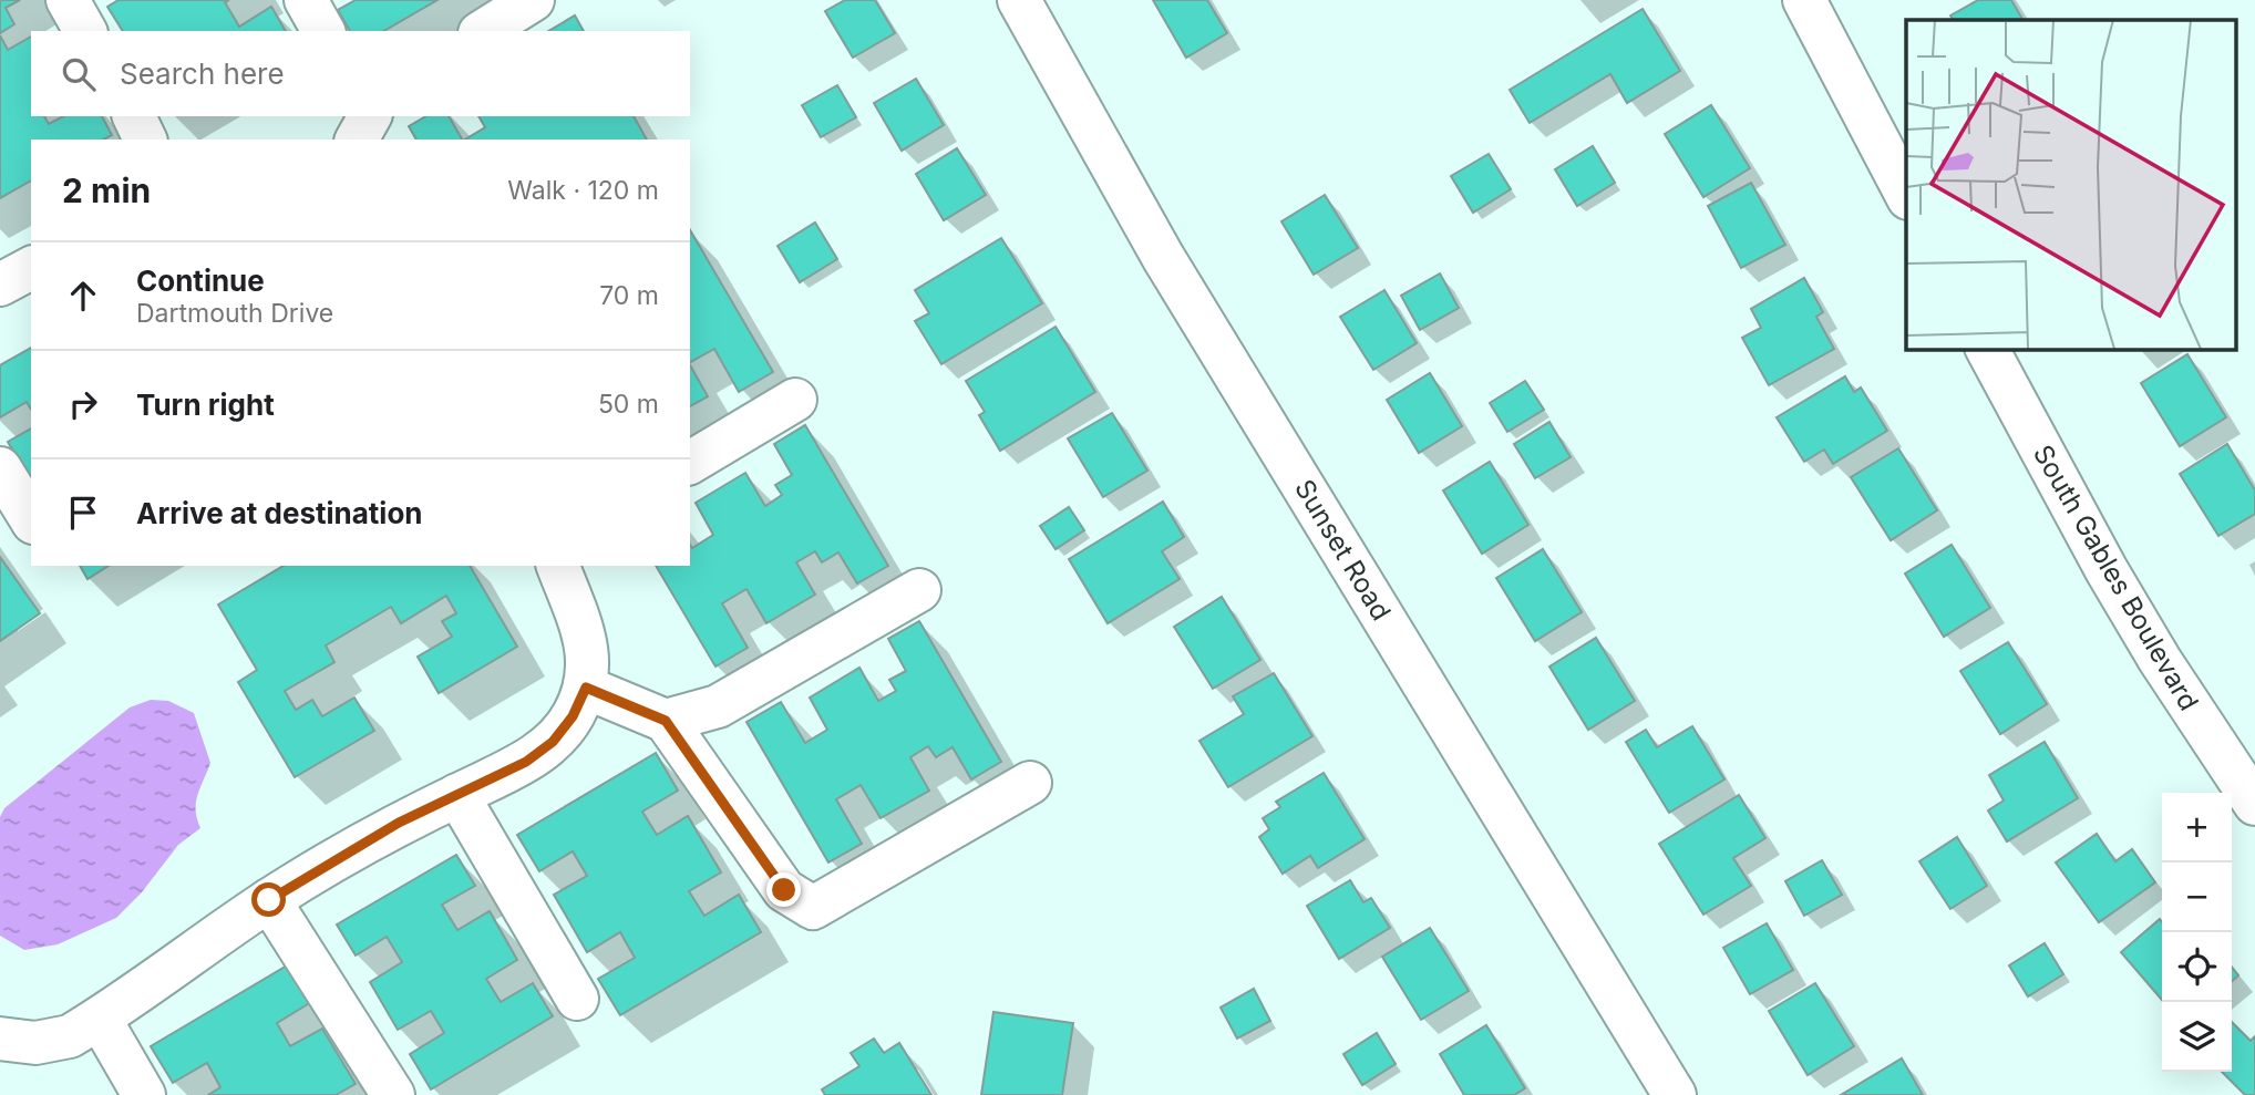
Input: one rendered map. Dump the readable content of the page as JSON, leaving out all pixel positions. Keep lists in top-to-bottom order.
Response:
{
  "streets": {
    "street": ["Sunset Road", "South Gables Boulevard"]
  },
  "page": {
    "search": "Search here",
    "heading": ["2 min", "Walk · 120 m"],
    "list": [
      ["Continue", "Dartmouth Drive", "70 m"],
      ["Turn right", "50 m"],
      "Arrive at destination"
    ],
    "map_buttons": ["+", "−"]
  }
}
